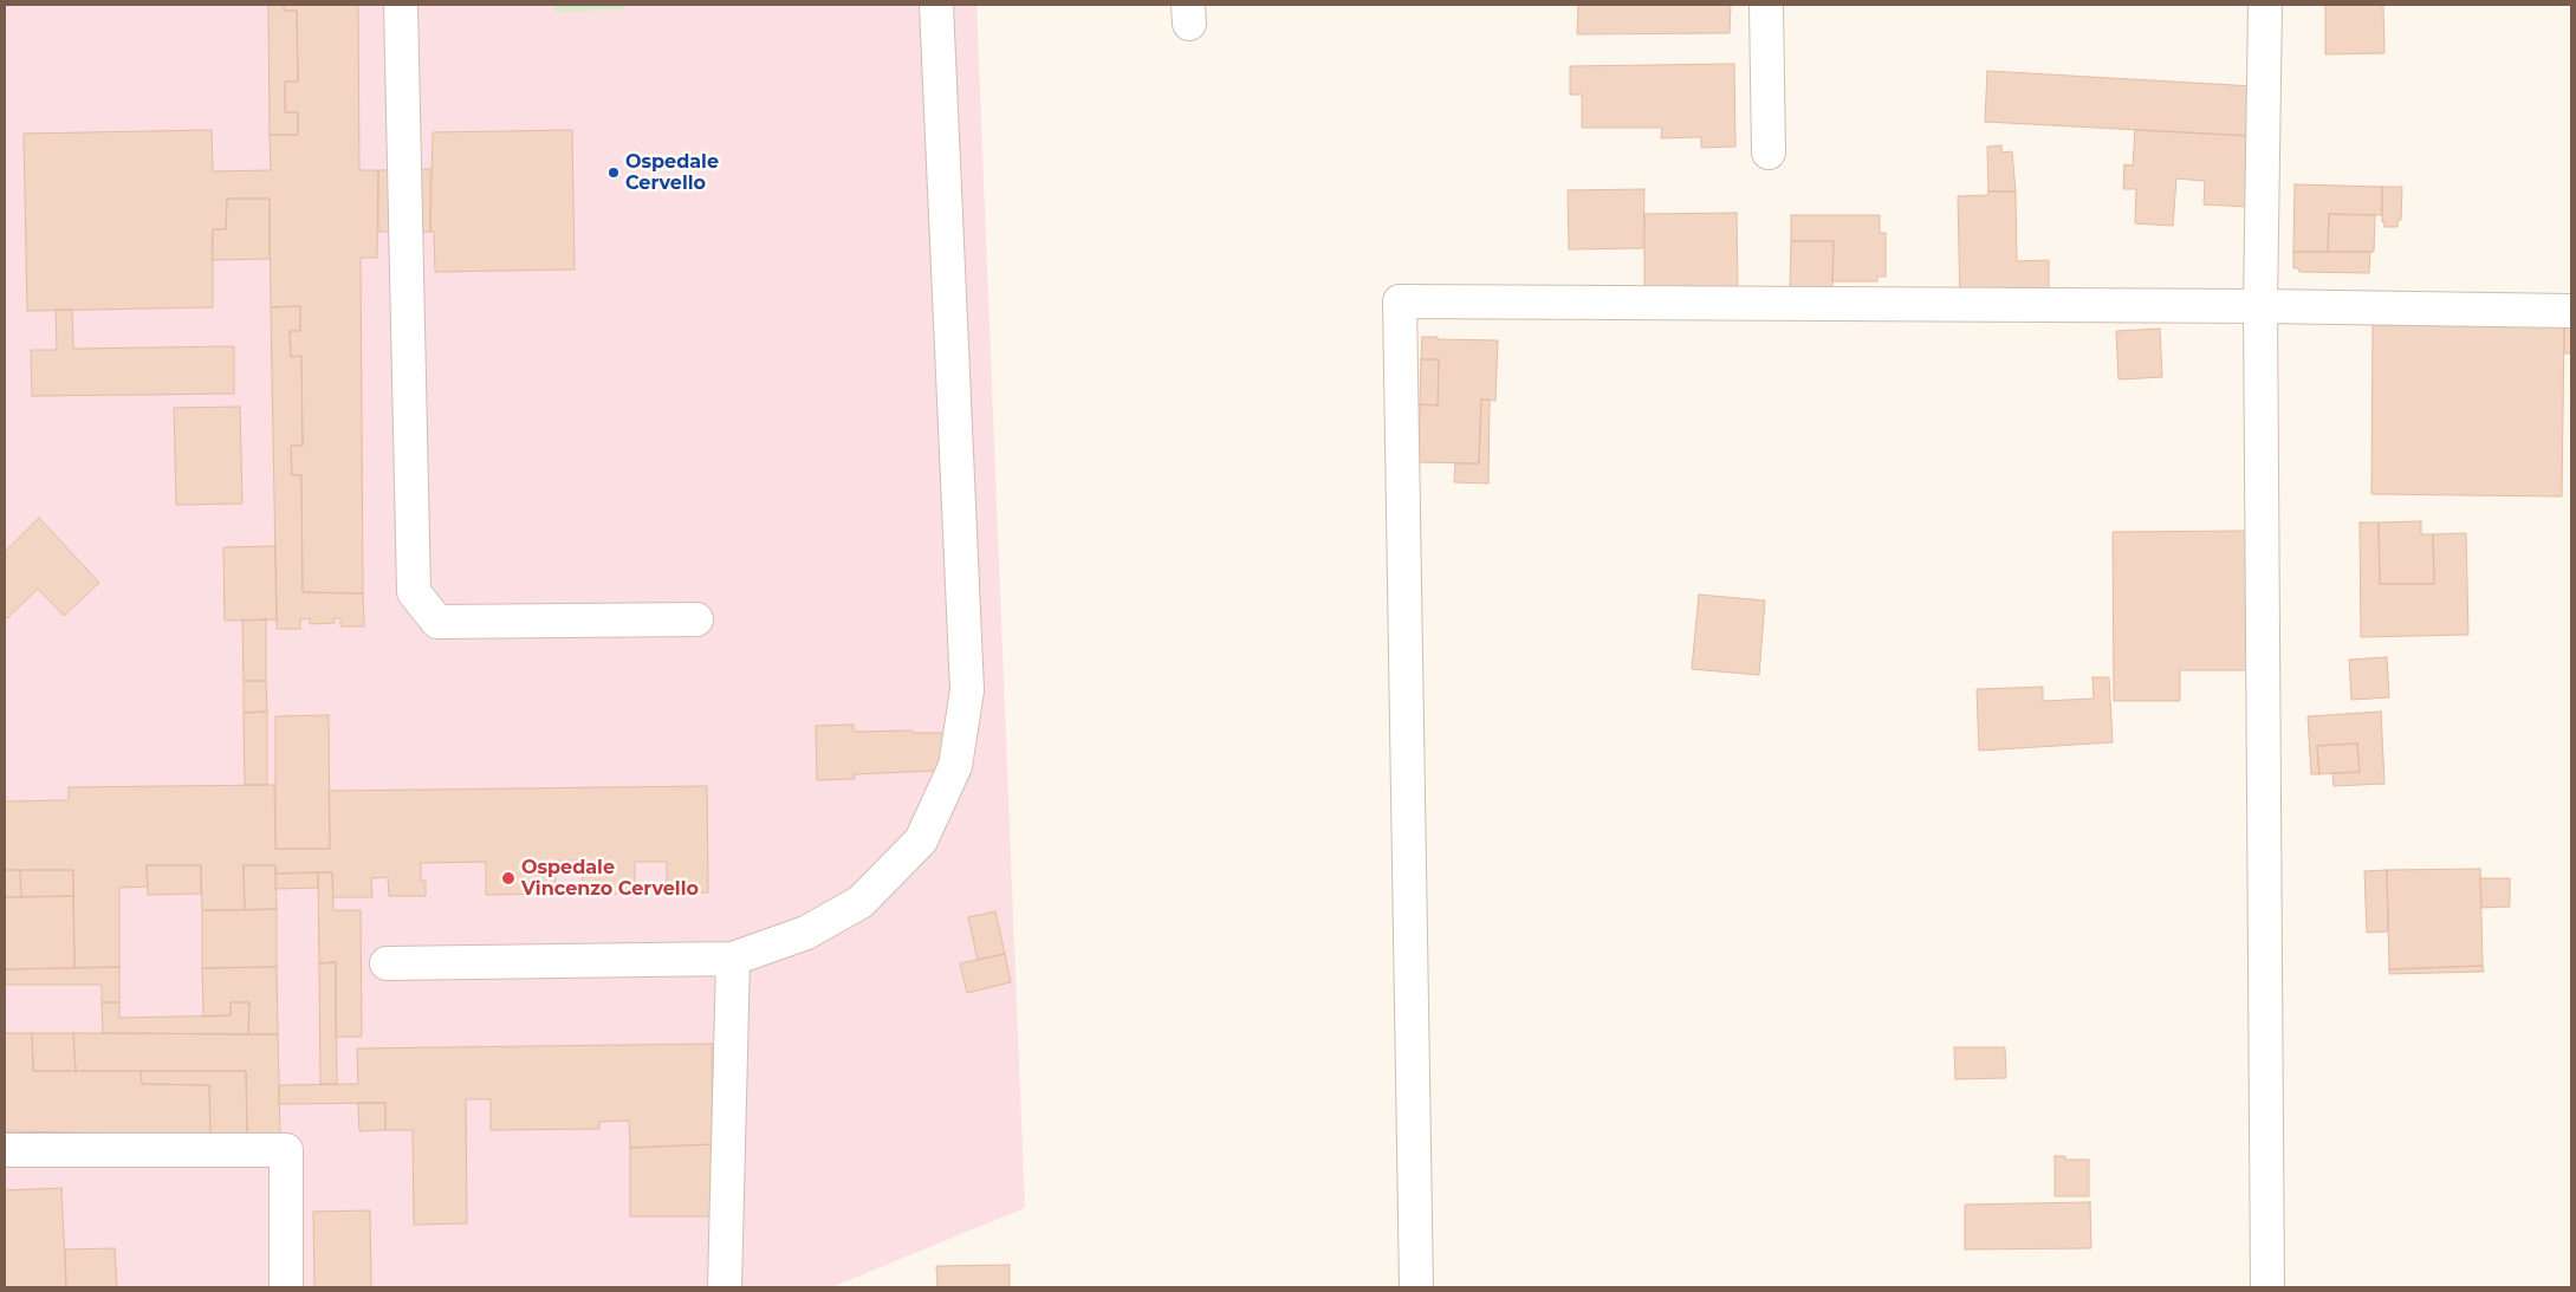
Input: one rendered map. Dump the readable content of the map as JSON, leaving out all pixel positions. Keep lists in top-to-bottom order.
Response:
{
  "places": ["Ospedale Cervello", "Ospedale Vincenzo Cervello"]
}
